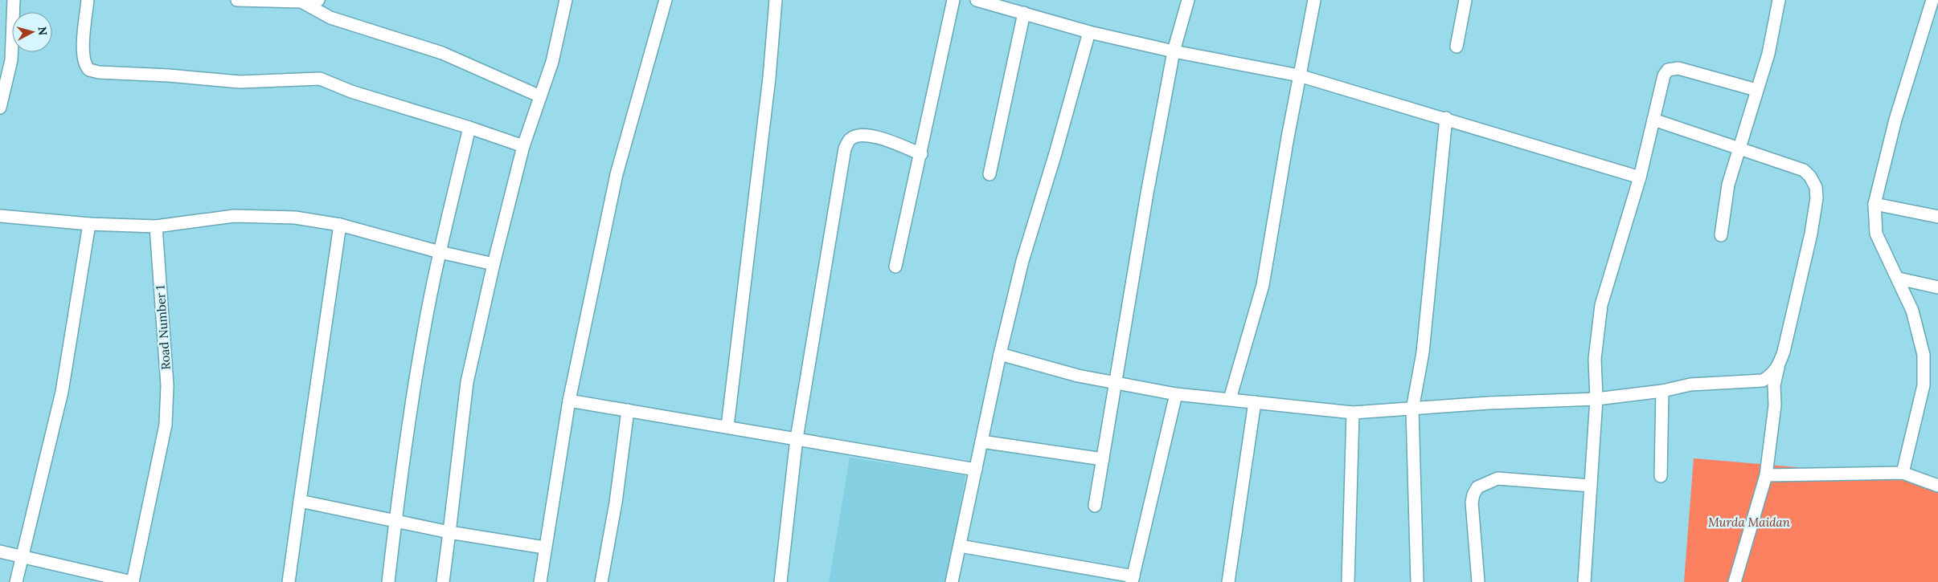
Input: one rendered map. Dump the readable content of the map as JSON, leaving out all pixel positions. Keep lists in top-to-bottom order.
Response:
{
  "streets": {
    "street": ["Road Number 1"]
  },
  "parks": ["Murda Maidan"],
  "north": "right"
}
